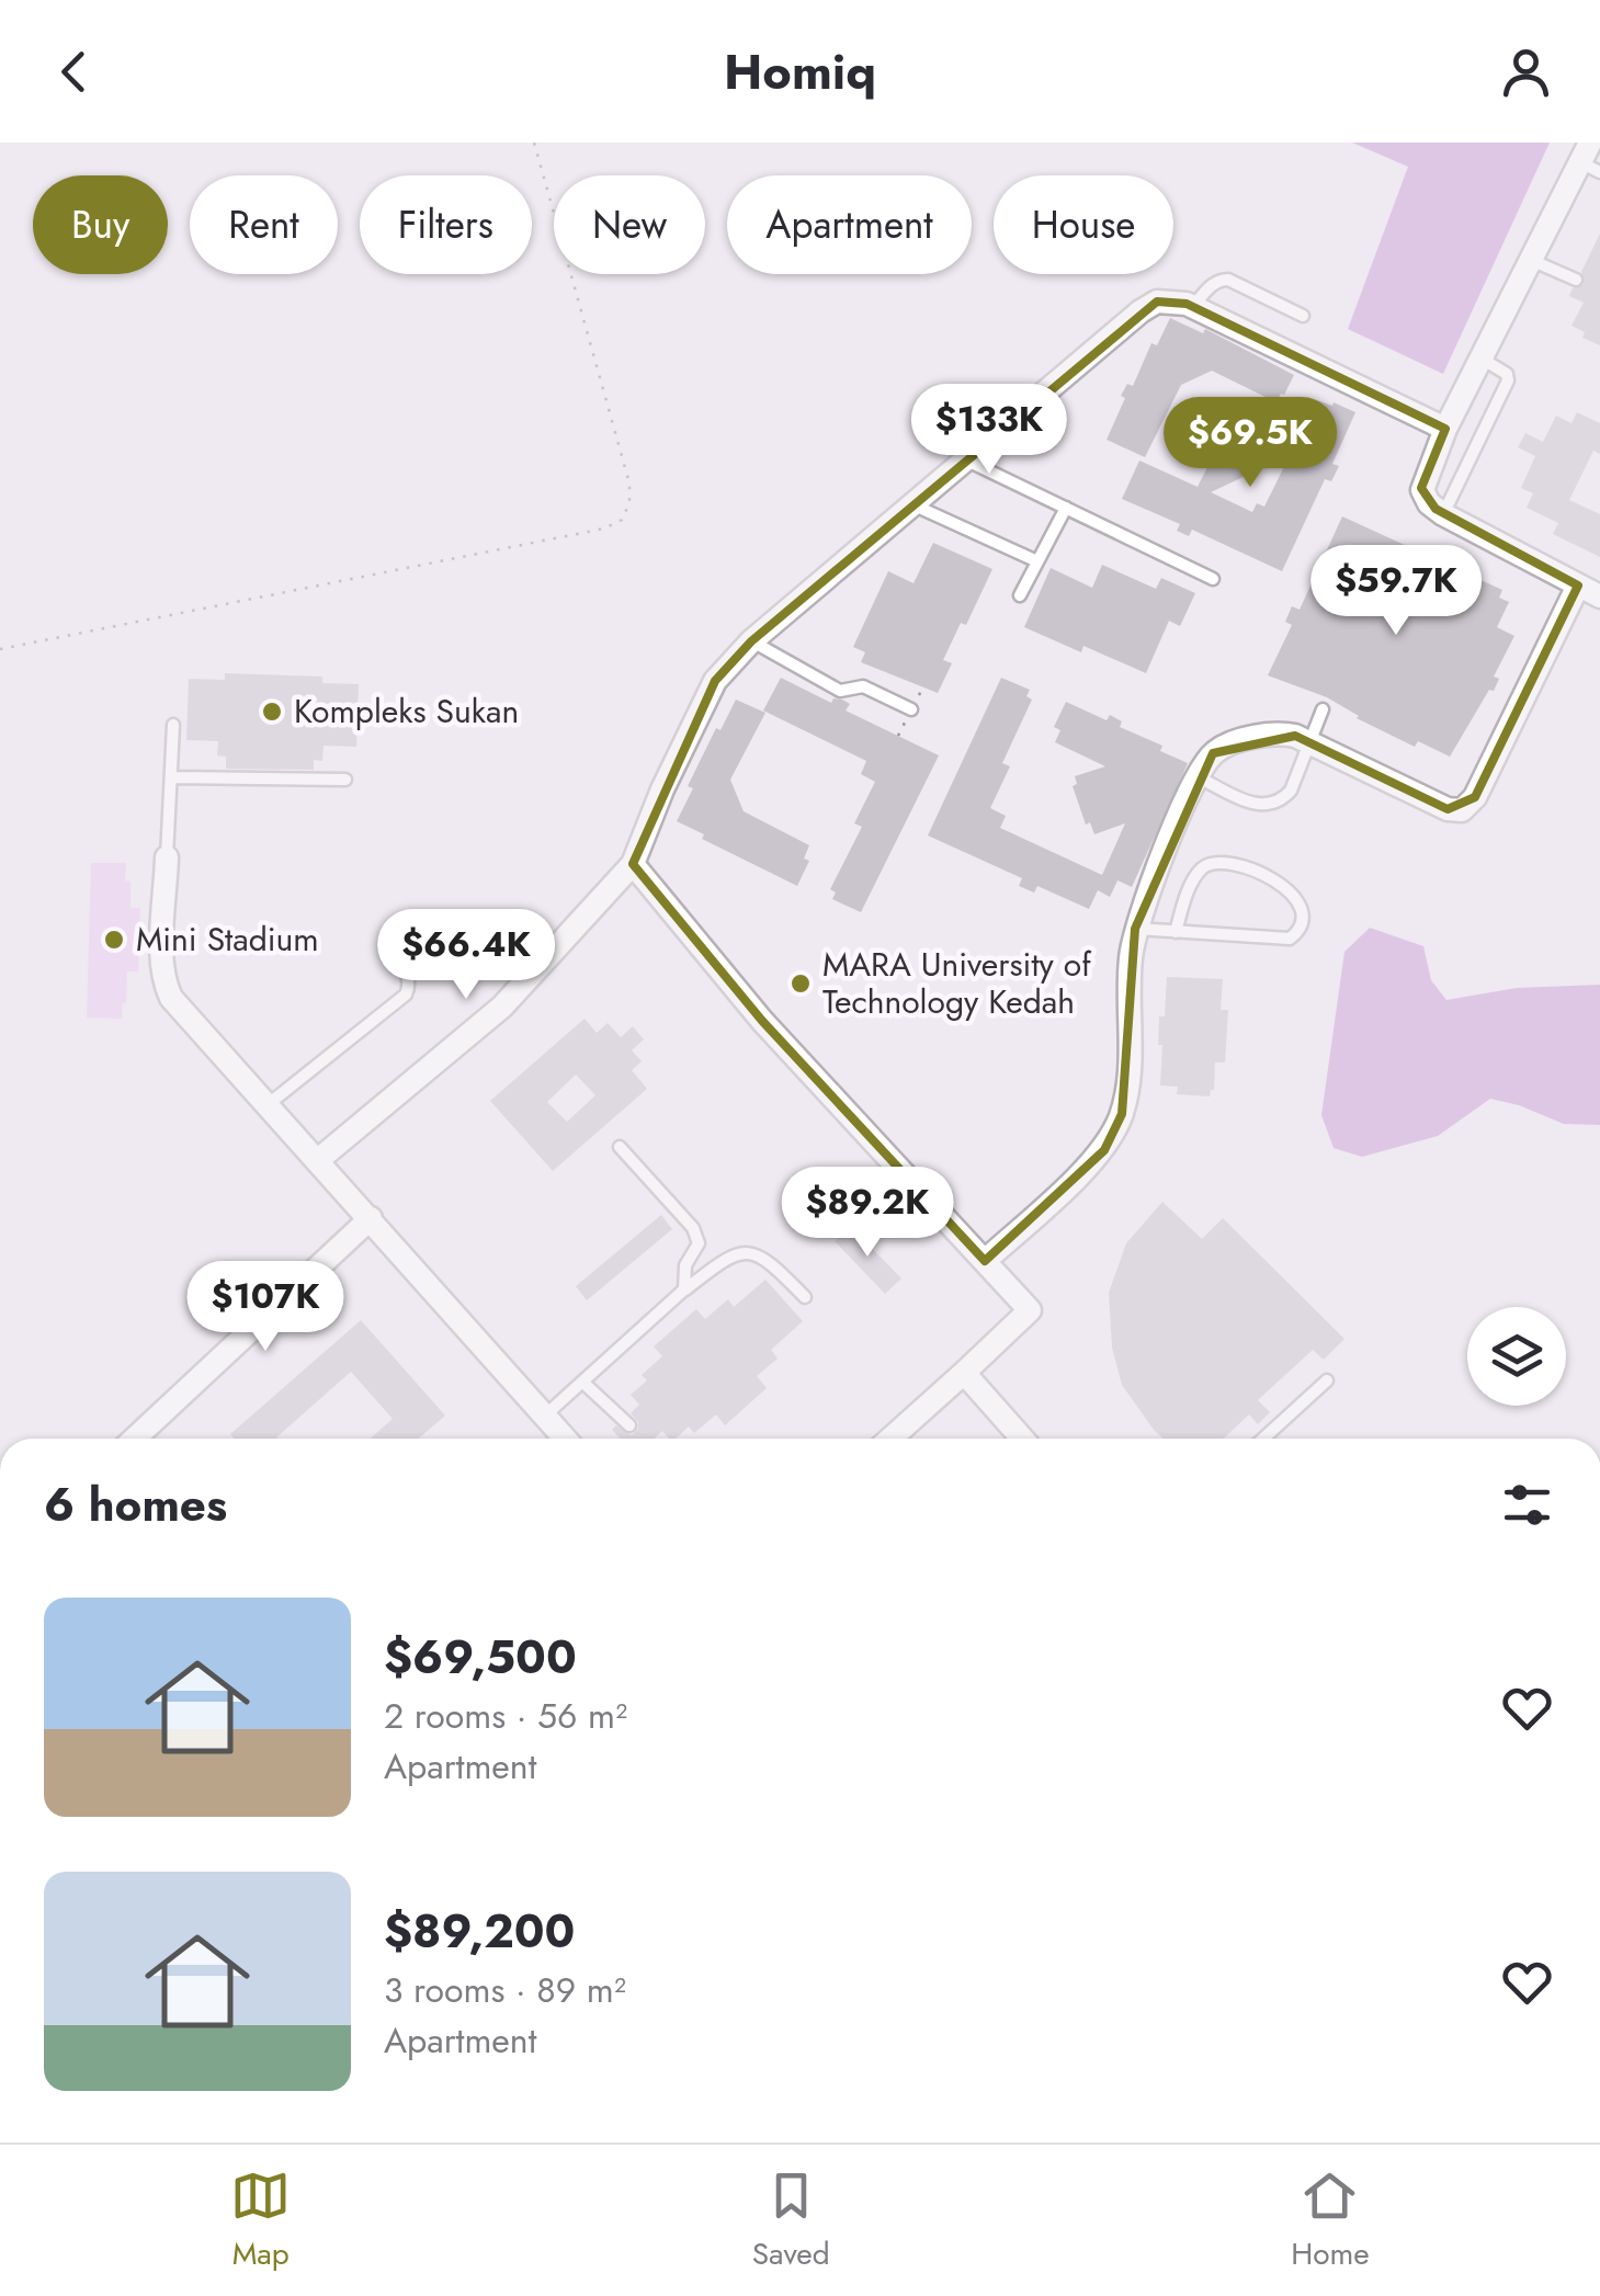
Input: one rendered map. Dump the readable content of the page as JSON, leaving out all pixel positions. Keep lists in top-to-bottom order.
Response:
{
  "places": ["Kompleks Sukan", "Mini Stadium", "MARA University of Technology Kedah"],
  "page": {
    "header": "Homiq",
    "chip": [
      "Buy",
      "Rent",
      "Filters",
      "New",
      "Apartment",
      "House"
    ],
    "price": [
      "$133K",
      "$69.5K",
      "$59.7K",
      "$66.4K",
      "$89.2K",
      "$107K"
    ],
    "heading": "6 homes",
    "list": [
      {
        "name": "$69,500",
        "note": "2 rooms · 56 m² · Apartment"
      },
      {
        "name": "$89,200",
        "note": "3 rooms · 89 m² · Apartment"
      }
    ],
    "tabs": ["Map", "Saved", "Home"]
  }
}
